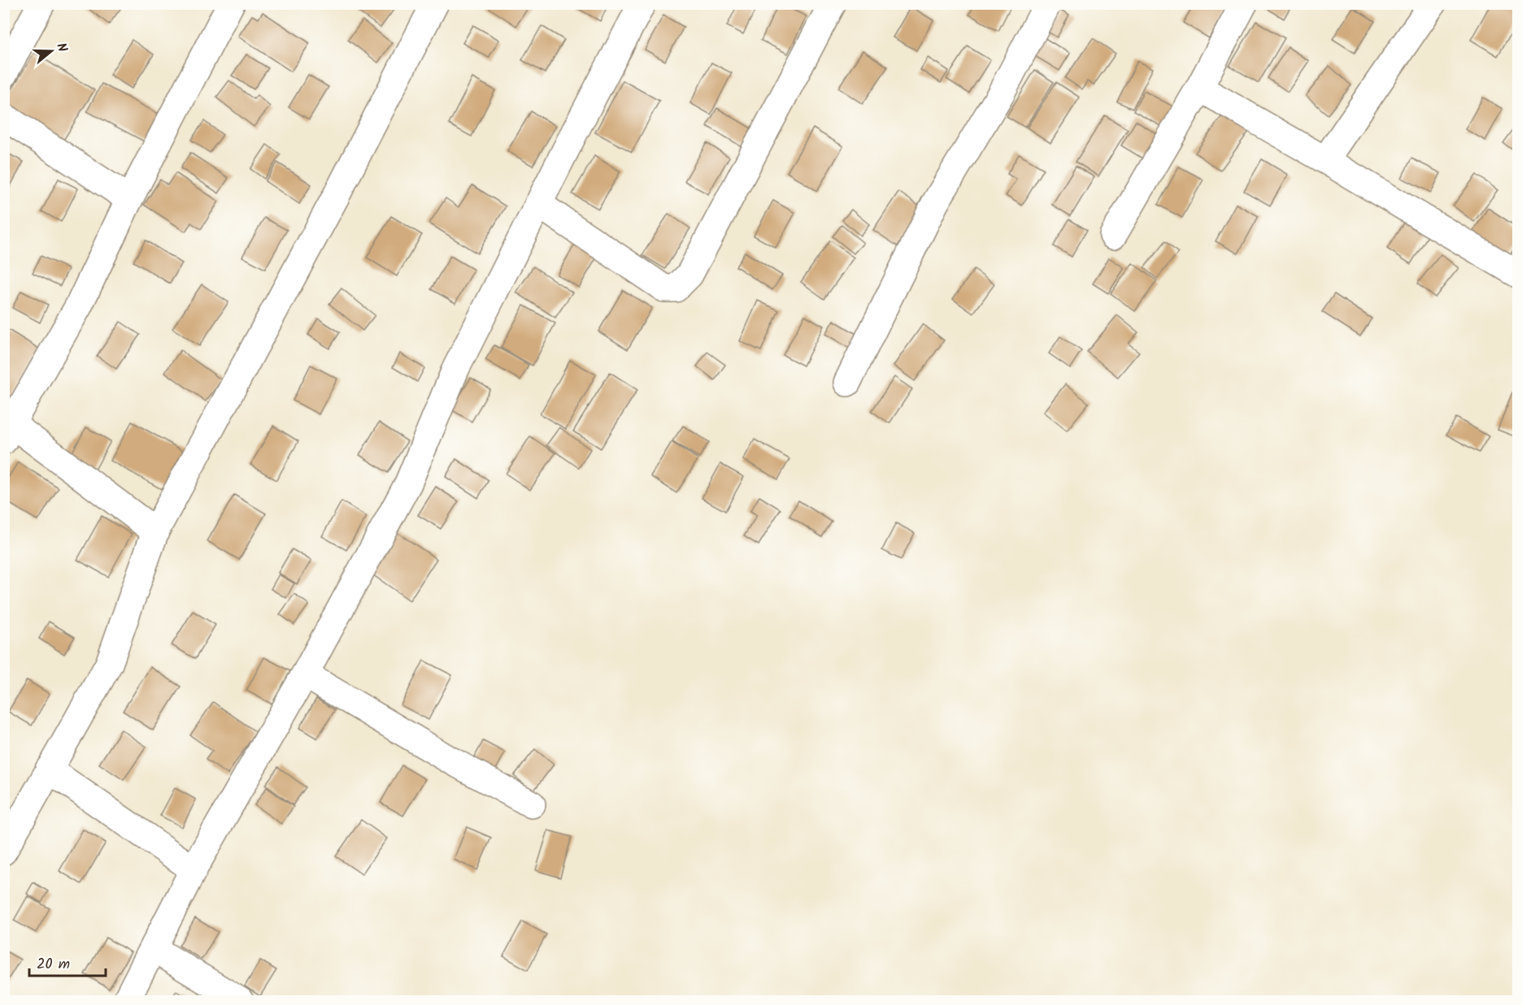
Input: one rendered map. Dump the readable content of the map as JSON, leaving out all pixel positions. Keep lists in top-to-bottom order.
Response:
{
  "scale_bar": "20 m",
  "north": "right"
}
